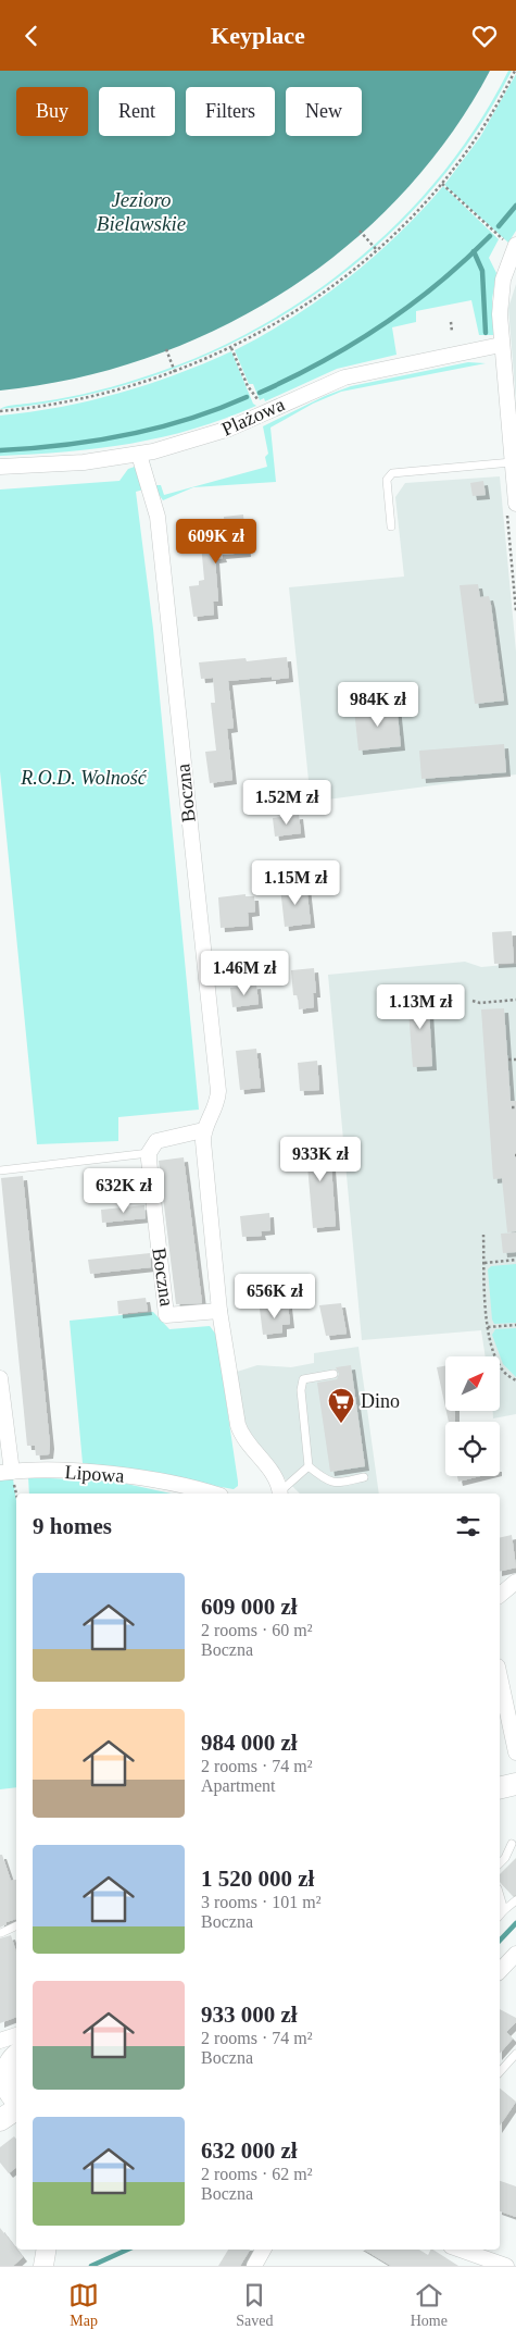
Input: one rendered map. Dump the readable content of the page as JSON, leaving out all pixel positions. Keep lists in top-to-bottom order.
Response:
{
  "streets": {
    "street": ["Plażowa", "Boczna", "Lipowa"]
  },
  "crossings": [
    ["Plażowa", "Boczna"]
  ],
  "water": ["Jezioro Bielawskie"],
  "parks": ["R.O.D. Wolność"],
  "places": {
    "supermarket": ["Dino"]
  },
  "north": "top right",
  "page": {
    "header": "Keyplace",
    "chip": [
      "Buy",
      "Rent",
      "Filters",
      "New"
    ],
    "price": [
      "609K zł",
      "984K zł",
      "1.52M zł",
      "1.15M zł",
      "1.46M zł",
      "1.13M zł",
      "933K zł",
      "632K zł",
      "656K zł"
    ],
    "heading": "9 homes",
    "list": [
      {
        "name": "609 000 zł",
        "note": "2 rooms · 60 m² · Boczna"
      },
      {
        "name": "984 000 zł",
        "note": "2 rooms · 74 m² · Apartment"
      },
      {
        "name": "1 520 000 zł",
        "note": "3 rooms · 101 m² · Boczna"
      },
      {
        "name": "933 000 zł",
        "note": "2 rooms · 74 m² · Boczna"
      },
      {
        "name": "632 000 zł",
        "note": "2 rooms · 62 m² · Boczna"
      }
    ],
    "tabs": ["Map", "Saved", "Home"]
  }
}
